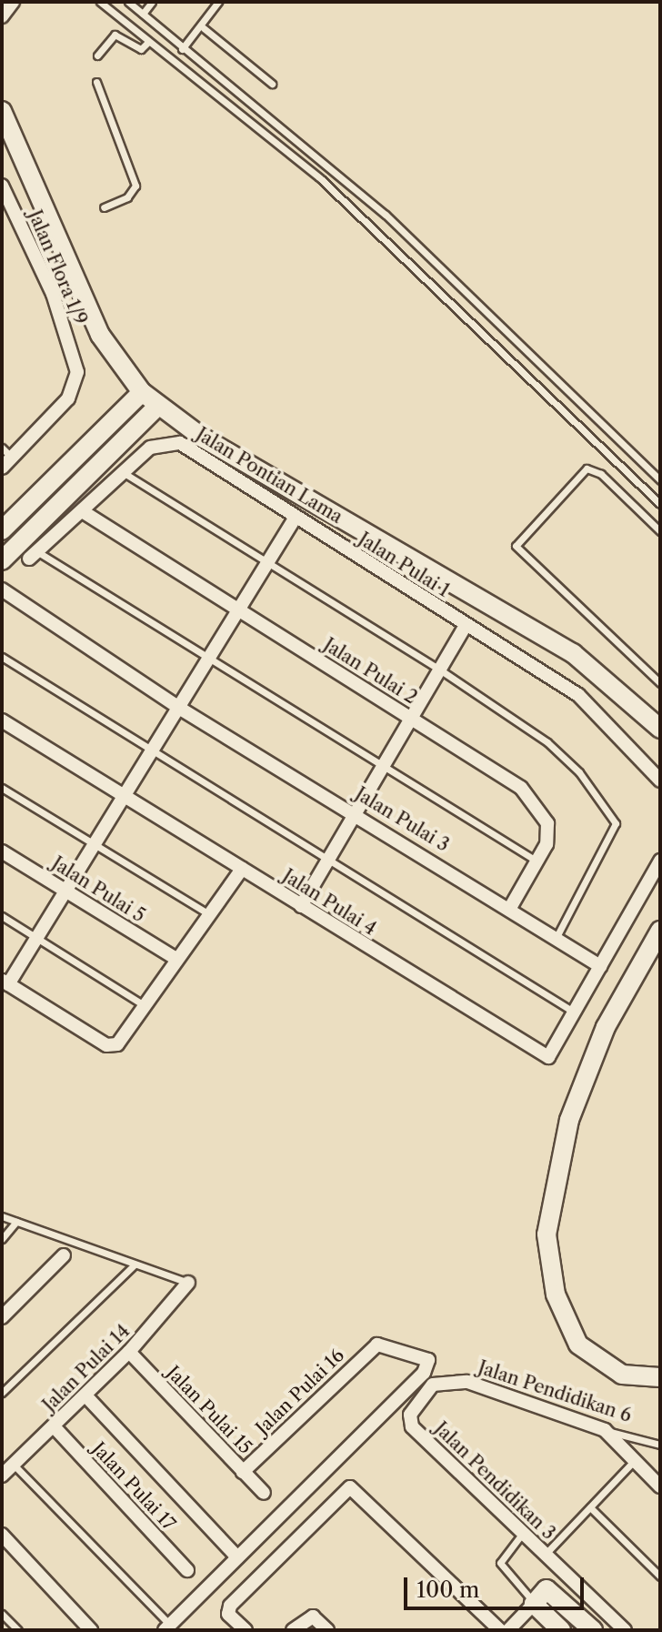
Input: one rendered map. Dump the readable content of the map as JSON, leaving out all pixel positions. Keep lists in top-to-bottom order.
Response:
{
  "streets": {
    "street": [
      "Jalan Flora 1/9",
      "Jalan Pontian Lama",
      "Jalan Pulai 1",
      "Jalan Pulai 2",
      "Jalan Pulai 3",
      "Jalan Pulai 5",
      "Jalan Pulai 4",
      "Jalan Pulai 14",
      "Jalan Pulai 16",
      "Jalan Pendidikan 6",
      "Jalan Pulai 15",
      "Jalan Pendidikan 3",
      "Jalan Pulai 17"
    ]
  },
  "crossings": [
    ["Jalan Pulai 1", "Jalan Pulai 2"],
    ["Jalan Pulai 2", "Jalan Pulai 3"],
    ["Jalan Pulai 3", "Jalan Pulai 4"],
    ["Jalan Pulai 14", "Jalan Pulai 15"],
    ["Jalan Pulai 14", "Jalan Pulai 17"],
    ["Jalan Pulai 16", "Jalan Pulai 15"],
    ["Jalan Pendidikan 6", "Jalan Pendidikan 3"]
  ],
  "scale_bar": "100 m"
}
